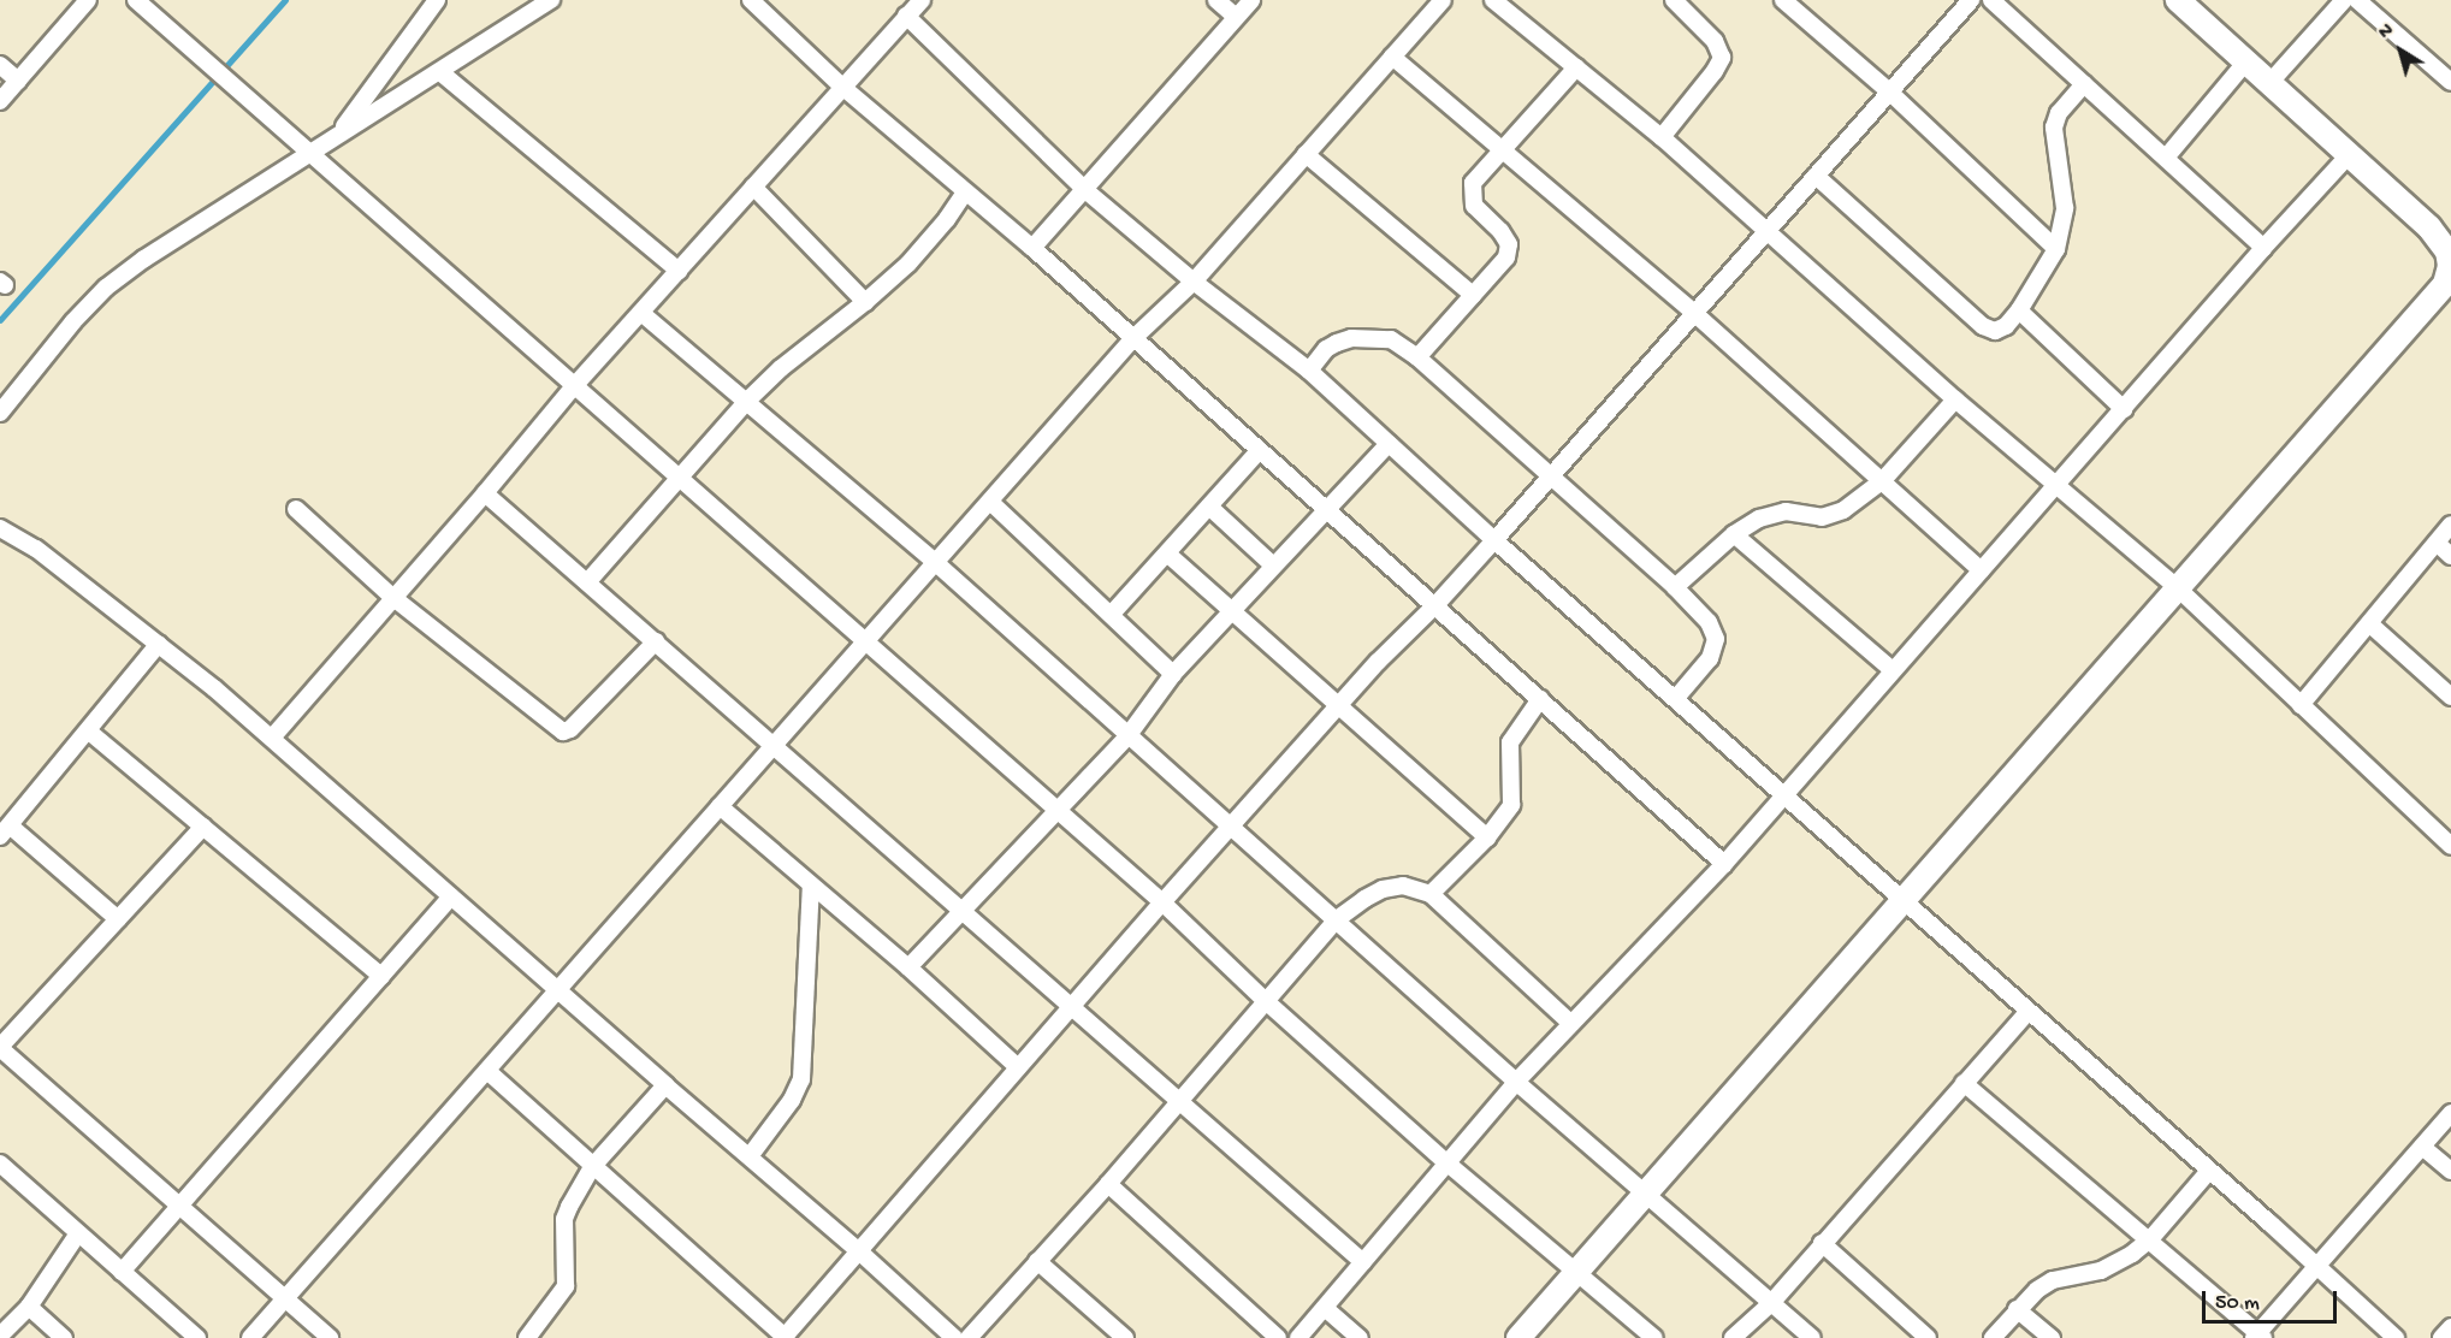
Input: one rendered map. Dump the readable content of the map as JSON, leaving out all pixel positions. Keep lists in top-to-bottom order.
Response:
{
  "scale_bar": "50 m",
  "north": "top left"
}
